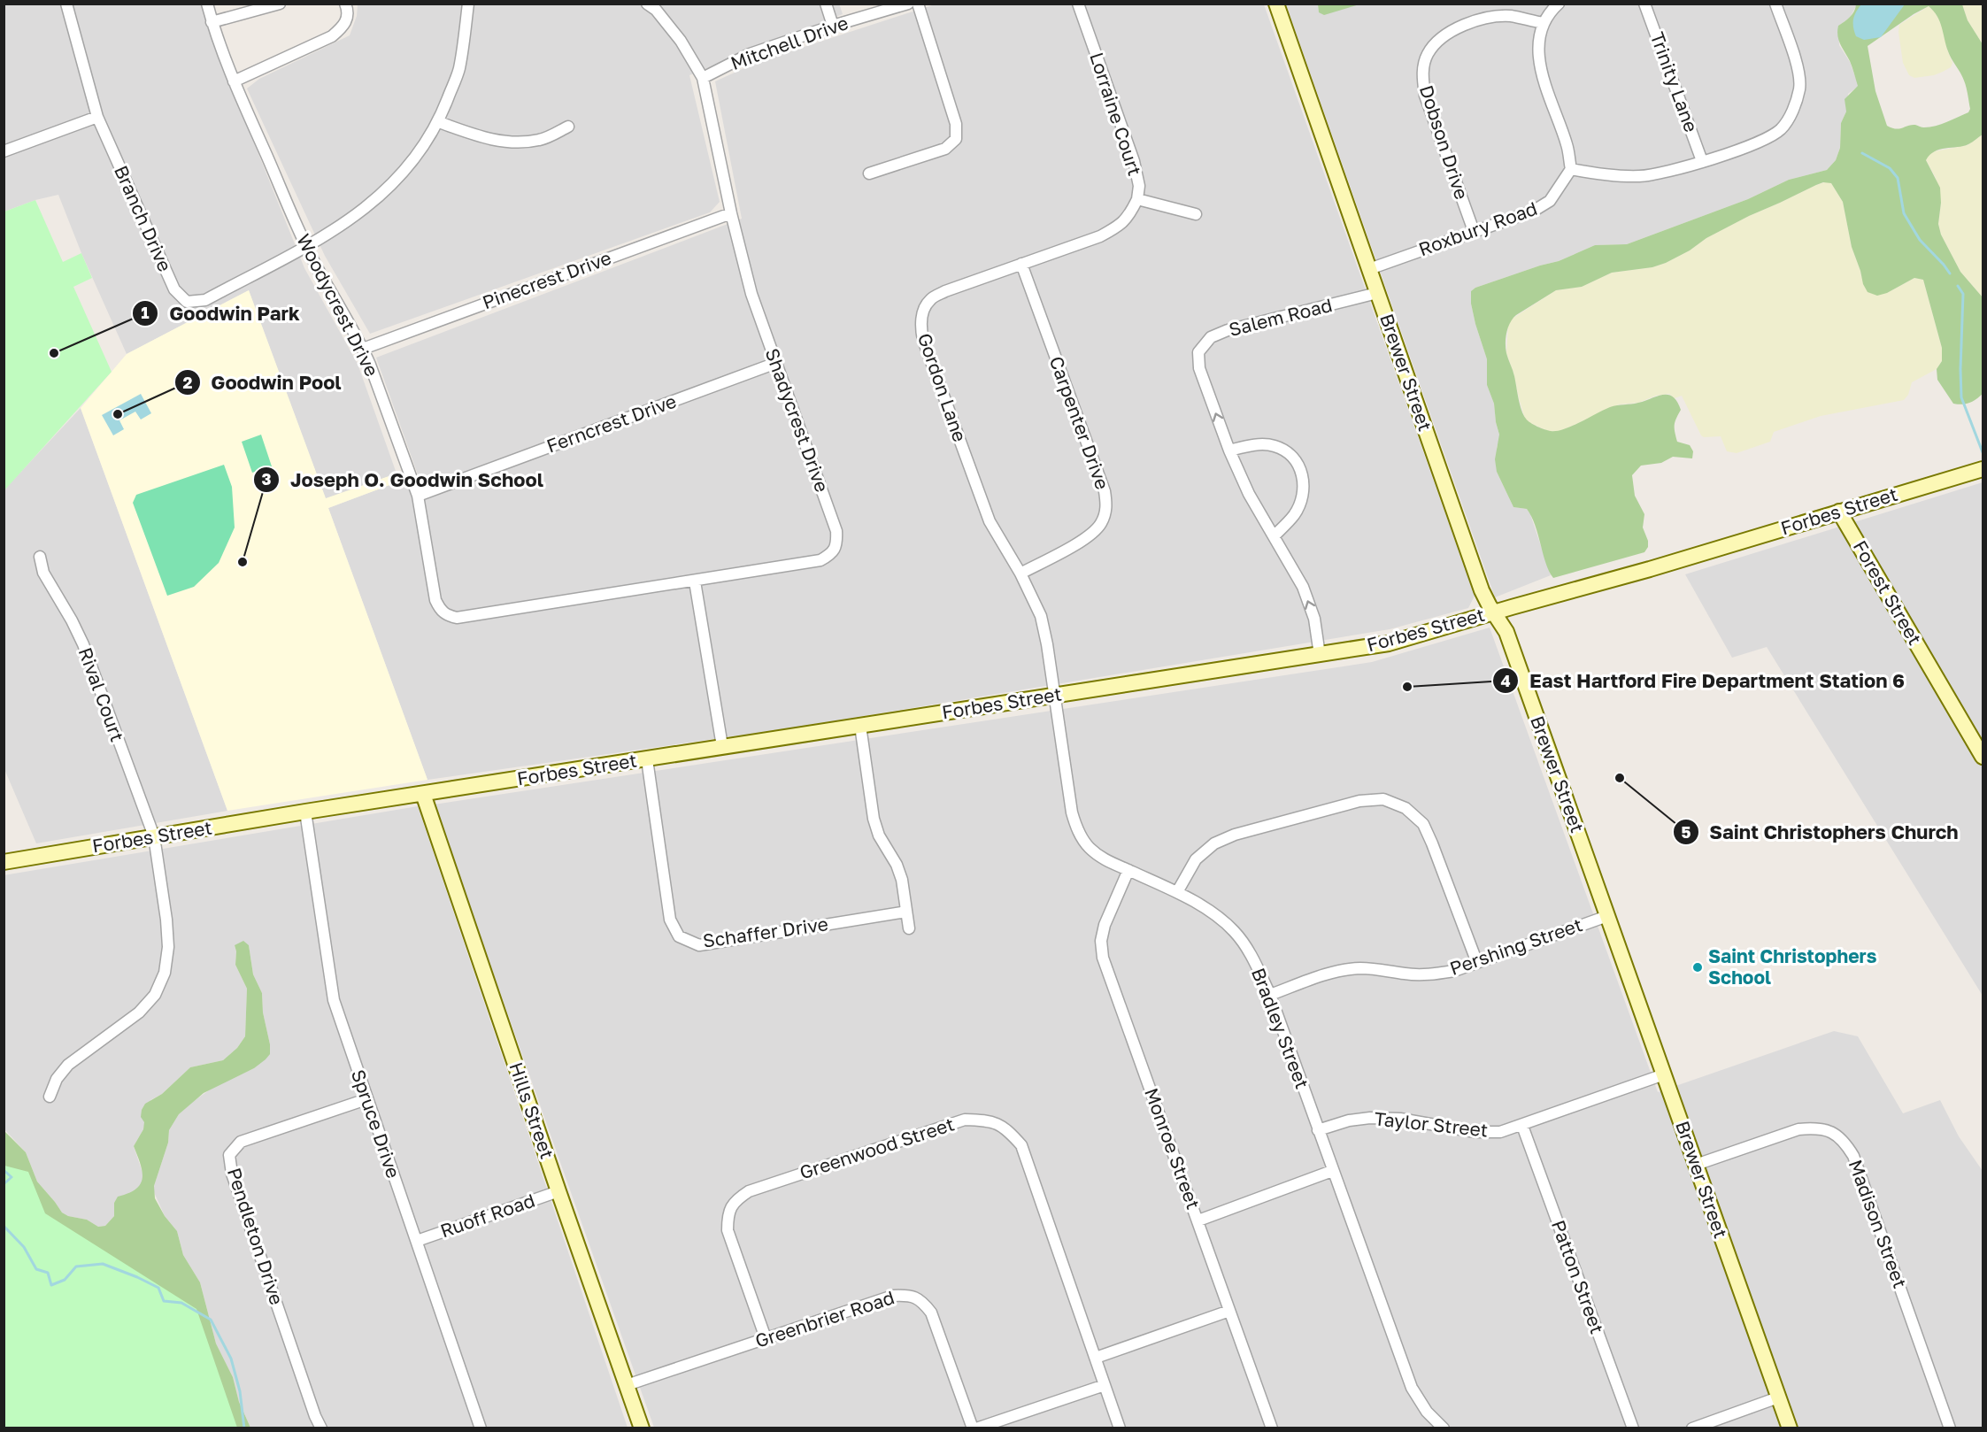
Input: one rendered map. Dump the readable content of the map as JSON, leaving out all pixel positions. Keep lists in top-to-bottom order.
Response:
{
  "streets": {
    "main road": [
      "Brewer Street",
      "Forbes Street",
      "Forest Street",
      "Hills Street"
    ],
    "street": [
      "Mitchell Drive",
      "Trinity Lane",
      "Lorraine Court",
      "Dobson Drive",
      "Branch Drive",
      "Roxbury Road",
      "Pinecrest Drive",
      "Woodycrest Drive",
      "Salem Road",
      "Gordon Lane",
      "Shadycrest Drive",
      "Carpenter Drive",
      "Ferncrest Drive",
      "Rival Court",
      "Schaffer Drive",
      "Pershing Street",
      "Bradley Street",
      "Spruce Drive",
      "Taylor Street",
      "Greenwood Street",
      "Monroe Street",
      "Ruoff Road",
      "Madison Street",
      "Pendleton Drive",
      "Patton Street",
      "Greenbrier Road"
    ]
  },
  "crossings": [
    ["Mitchell Drive", "Shadycrest Drive"],
    ["Lorraine Court", "Gordon Lane"],
    ["Dobson Drive", "Roxbury Road"],
    ["Branch Drive", "Woodycrest Drive"],
    ["Roxbury Road", "Brewer Street"],
    ["Pinecrest Drive", "Woodycrest Drive"],
    ["Pinecrest Drive", "Shadycrest Drive"],
    ["Woodycrest Drive", "Shadycrest Drive"],
    ["Woodycrest Drive", "Ferncrest Drive"],
    ["Salem Road", "Brewer Street"],
    ["Salem Road", "Forbes Street"],
    ["Brewer Street", "Forbes Street"],
    ["Brewer Street", "Pershing Street"],
    ["Brewer Street", "Taylor Street"],
    ["Brewer Street", "Madison Street"],
    ["Gordon Lane", "Carpenter Drive"],
    ["Gordon Lane", "Forbes Street"],
    ["Gordon Lane", "Bradley Street"],
    ["Shadycrest Drive", "Ferncrest Drive"],
    ["Forbes Street", "Forest Street"],
    ["Forbes Street", "Rival Court"],
    ["Forbes Street", "Schaffer Drive"],
    ["Forbes Street", "Bradley Street"],
    ["Forbes Street", "Hills Street"],
    ["Forbes Street", "Spruce Drive"],
    ["Pershing Street", "Bradley Street"],
    ["Bradley Street", "Taylor Street"],
    ["Bradley Street", "Monroe Street"],
    ["Hills Street", "Ruoff Road"],
    ["Hills Street", "Greenbrier Road"],
    ["Spruce Drive", "Ruoff Road"],
    ["Spruce Drive", "Pendleton Drive"],
    ["Taylor Street", "Patton Street"],
    ["Greenwood Street", "Greenbrier Road"]
  ],
  "places": [
    "Goodwin Park",
    "Goodwin Pool",
    "Joseph O. Goodwin School",
    "East Hartford Fire Department Station 6",
    "Saint Christophers Church",
    "Saint Christophers School"
  ]
}
